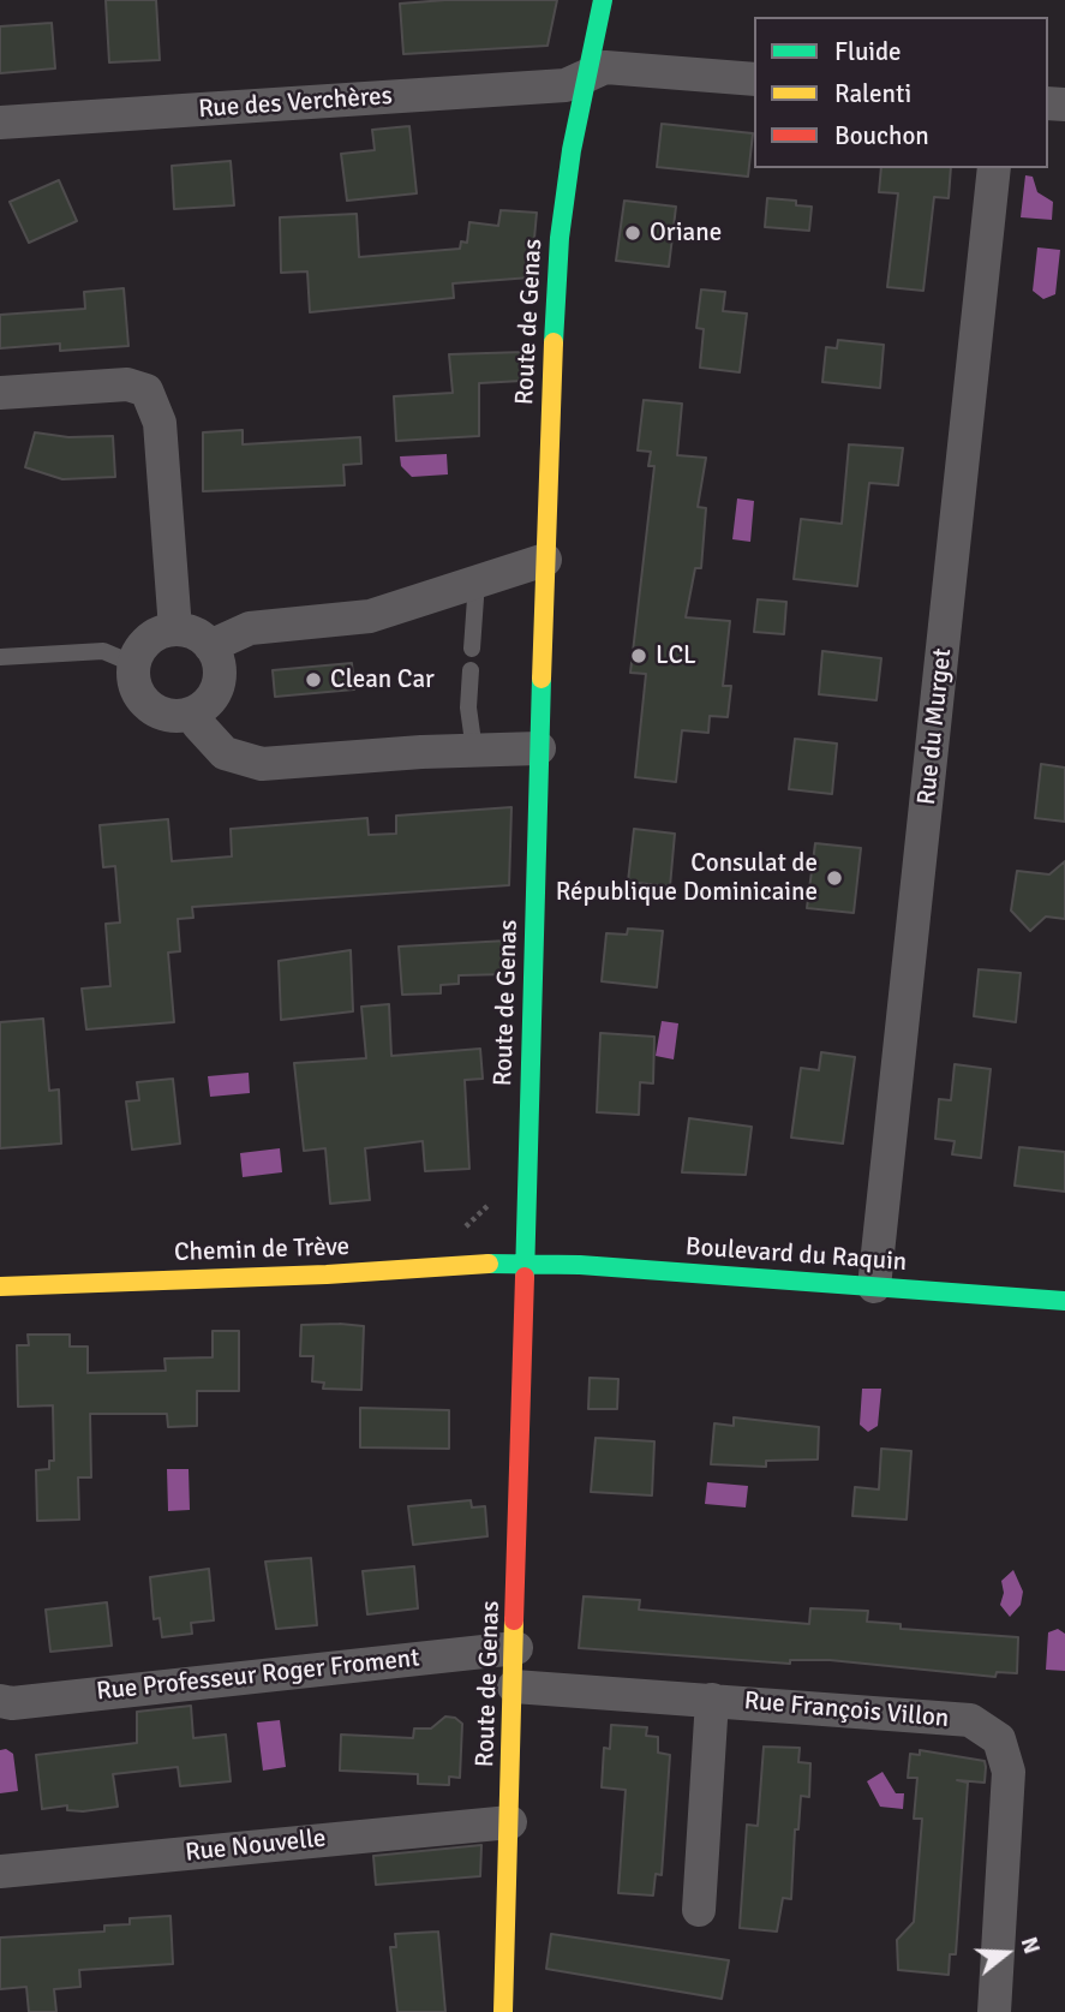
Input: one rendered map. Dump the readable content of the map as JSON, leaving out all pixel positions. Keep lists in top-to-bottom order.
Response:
{
  "streets": {
    "street": [
      "Rue des Verchères",
      "Route de Genas",
      "Rue du Murget",
      "Chemin de Trève",
      "Boulevard du Raquin",
      "Rue Professeur Roger Froment",
      "Rue François Villon",
      "Rue Nouvelle"
    ]
  },
  "crossings": [
    ["Rue des Verchères", "Route de Genas"],
    ["Route de Genas", "Chemin de Trève"],
    ["Route de Genas", "Boulevard du Raquin"],
    ["Route de Genas", "Rue Professeur Roger Froment"],
    ["Route de Genas", "Rue François Villon"],
    ["Route de Genas", "Rue Nouvelle"],
    ["Rue du Murget", "Boulevard du Raquin"],
    ["Chemin de Trève", "Boulevard du Raquin"]
  ],
  "places": [
    "Oriane",
    "LCL",
    "Clean Car",
    "Consulat de République Dominicaine"
  ],
  "legend": ["Fluide", "Ralenti", "Bouchon"],
  "north": "right"
}
